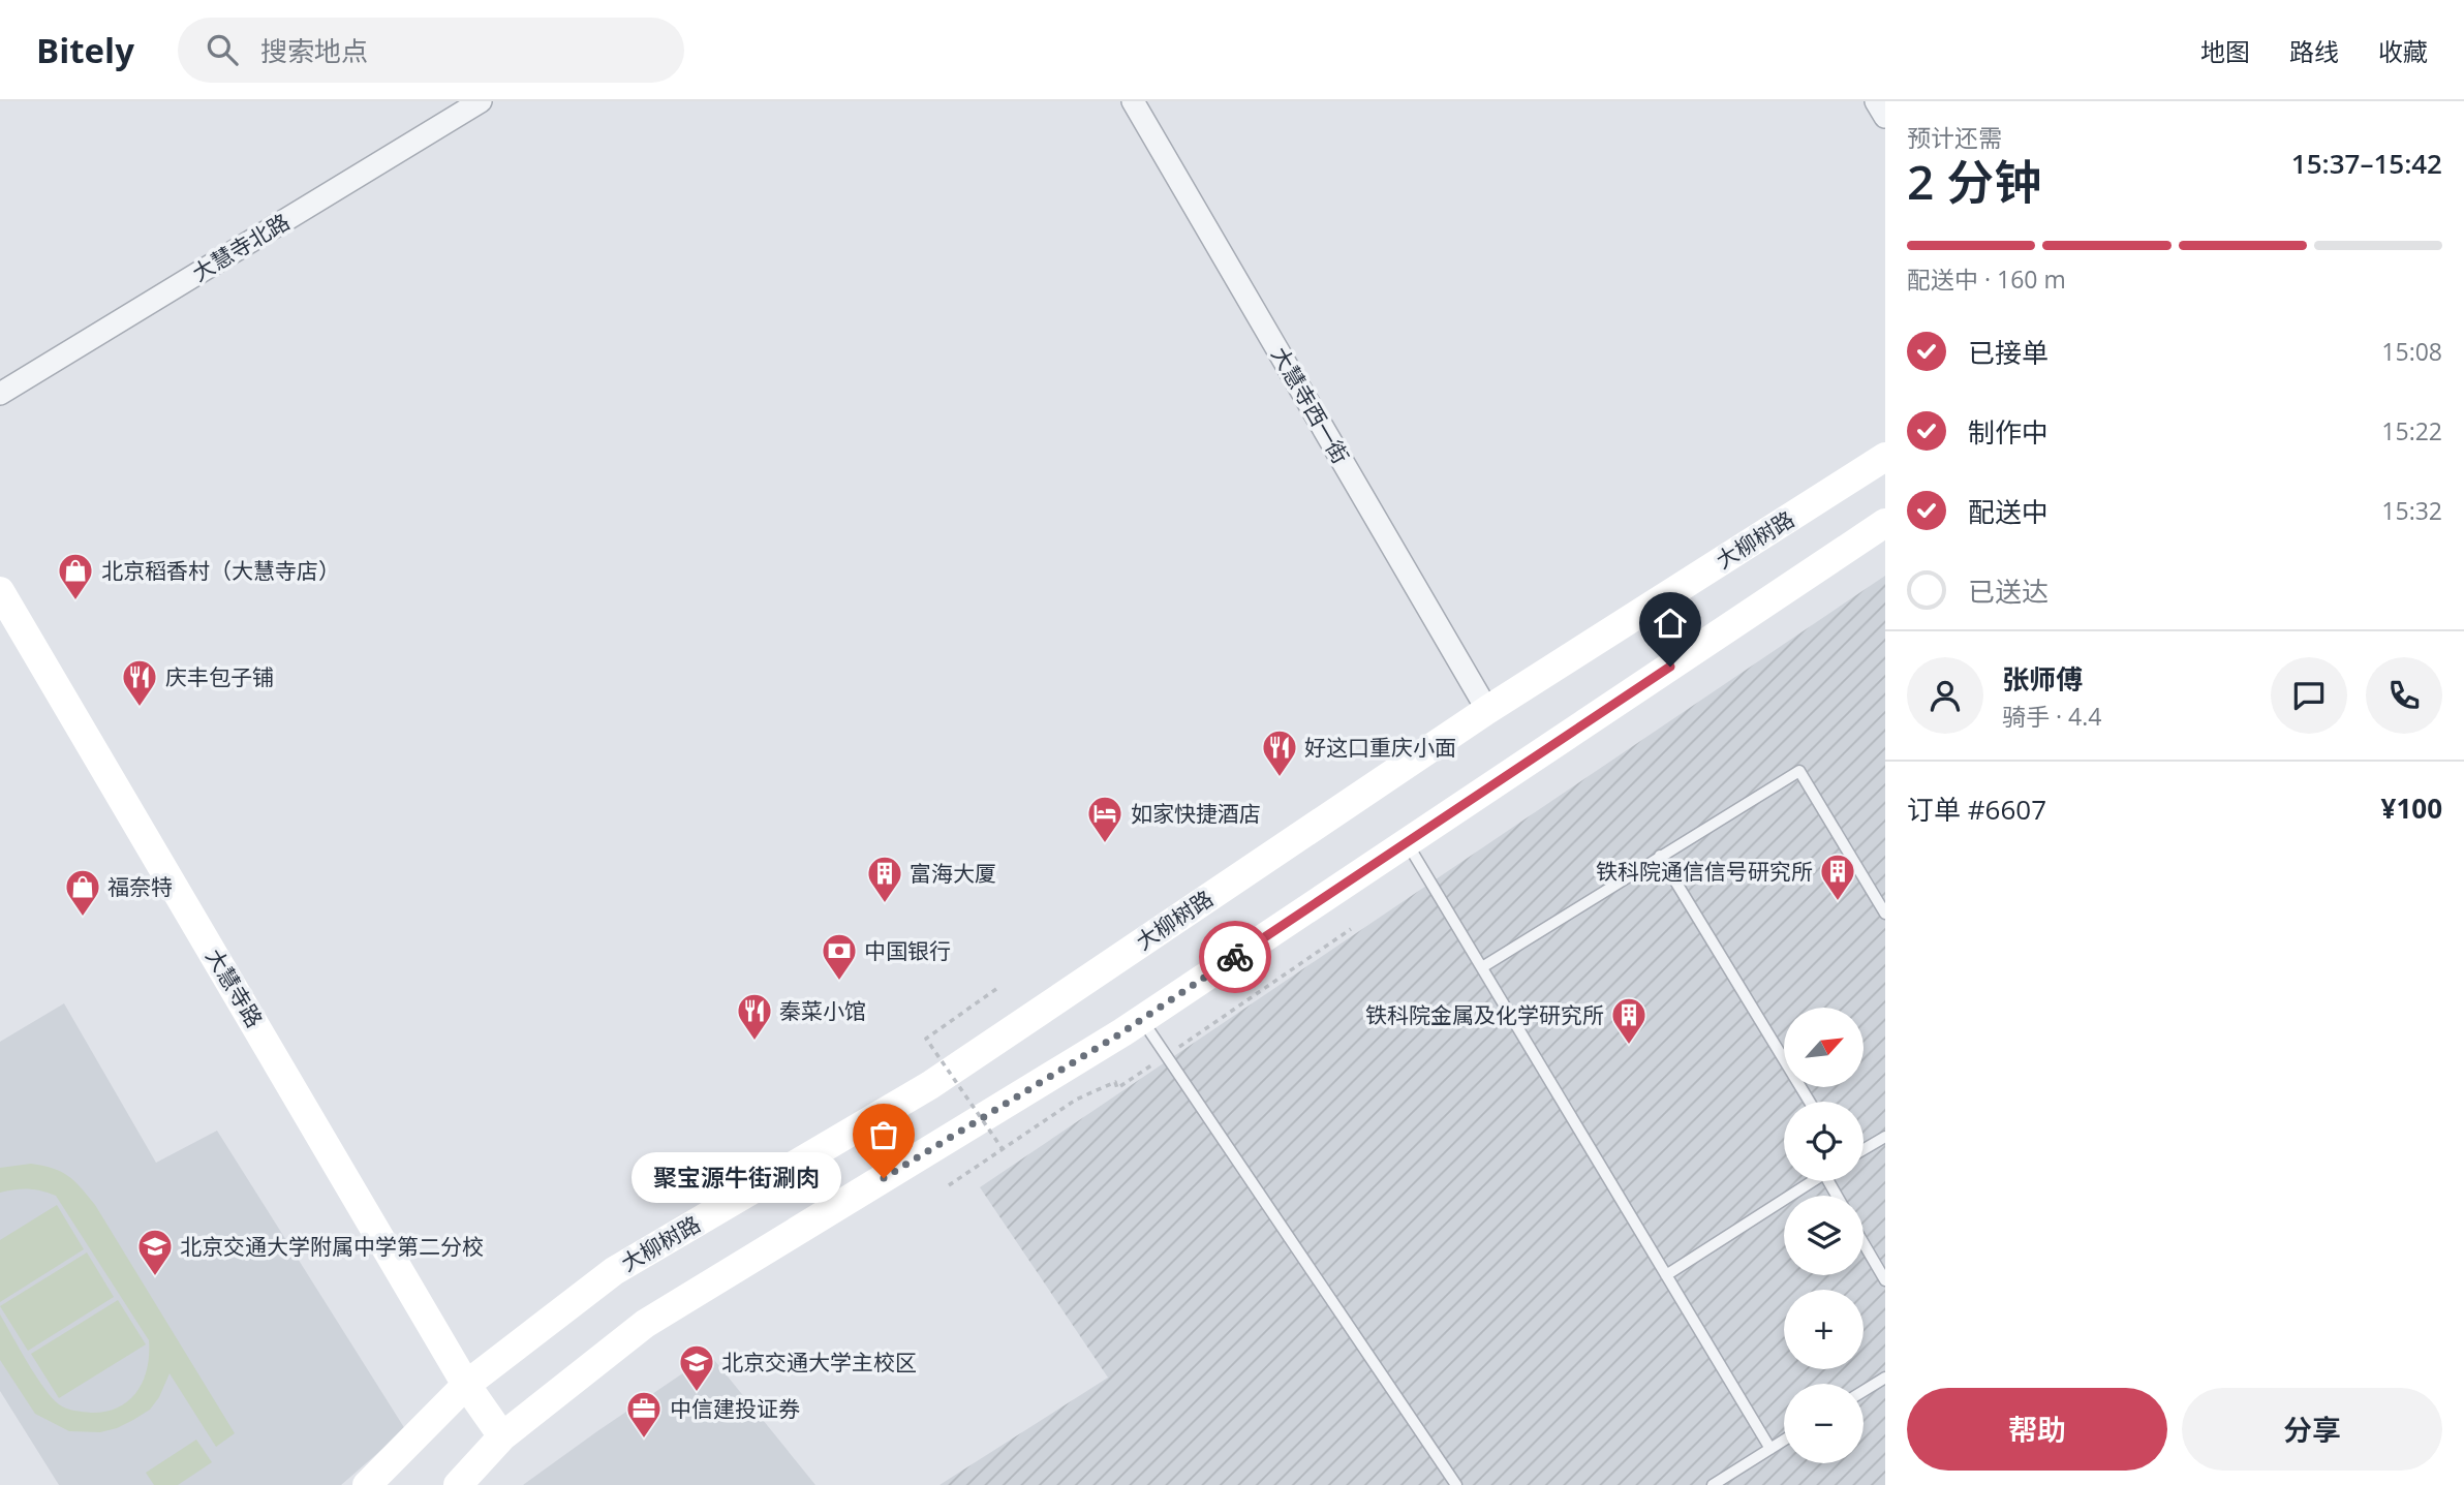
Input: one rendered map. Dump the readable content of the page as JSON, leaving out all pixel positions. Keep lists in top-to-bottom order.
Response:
{
  "streets": {
    "main road": ["大柳树路", "大慧寺路"],
    "street": ["大慧寺北路", "大慧寺西一街"]
  },
  "crossings": [
    ["大慧寺西一街", "大柳树路"],
    ["大柳树路", "大慧寺路"]
  ],
  "places": {
    "shop": ["北京稻香村（大慧寺店）", "福奈特"],
    "restaurant": ["庆丰包子铺", "好这口重庆小面", "秦菜小馆"],
    "hotel": ["如家快捷酒店"],
    "building": ["铁科院通信信号研究所", "富海大厦", "铁科院金属及化学研究所"],
    "bank": ["中国银行"],
    "other": ["聚宝源牛街涮肉"],
    "school or university": ["北京交通大学附属中学第二分校", "北京交通大学主校区"],
    "office": ["中信建投证券"]
  },
  "north": "top right",
  "page": {
    "header": "Bitely",
    "search": "搜索地点",
    "nav": ["地图", "路线", "收藏"],
    "heading": ["2 分钟", "预计还需", "15:37–15:42"],
    "panel": [
      "张师傅",
      "骑手 · 4.4",
      "订单 #6607",
      "¥100"
    ],
    "bar": "配送中 · 160 m",
    "list": [
      ["已接单", "15:08"],
      ["制作中", "15:22"],
      ["配送中", "15:32"],
      "已送达"
    ],
    "map_buttons": ["+", "−"],
    "bubble": "聚宝源牛街涮肉",
    "buttons": ["帮助", "分享"]
  }
}
